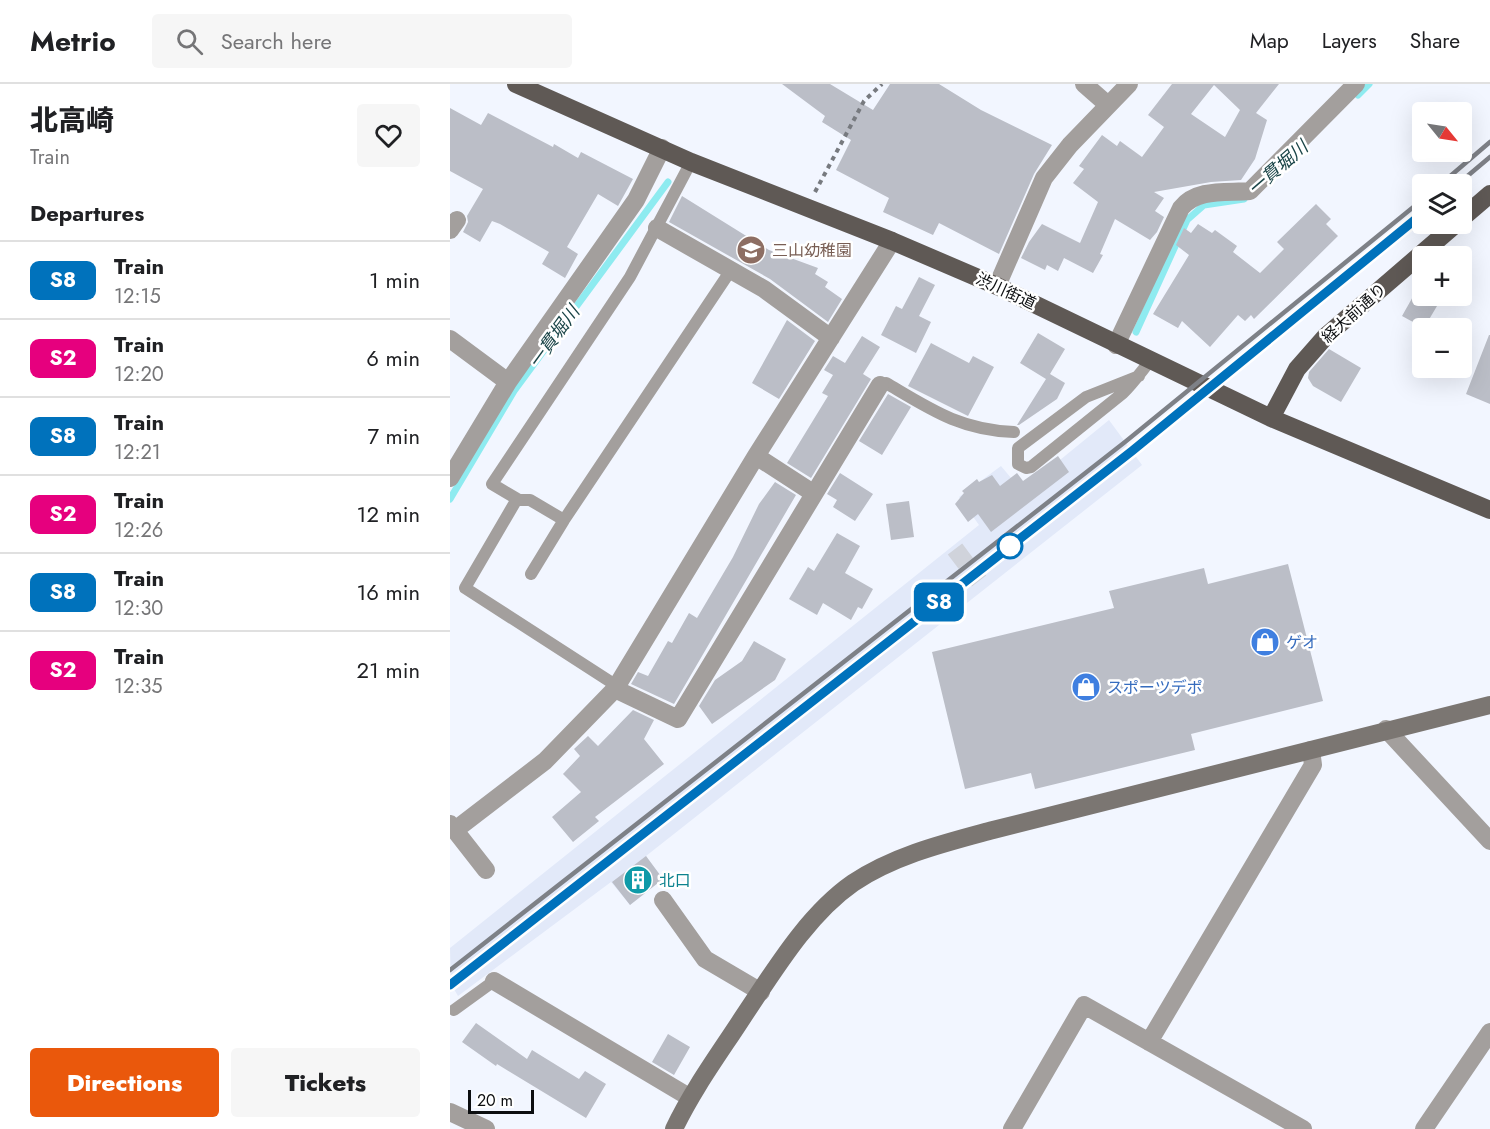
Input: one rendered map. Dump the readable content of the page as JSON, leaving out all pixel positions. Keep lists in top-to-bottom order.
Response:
{
  "streets": {
    "main road": ["渋川街道", "経大前通り"]
  },
  "crossings": [
    ["渋川街道", "経大前通り"]
  ],
  "water": ["一貫堀川"],
  "places": {
    "school or university": ["三山幼稚園"],
    "shop": ["ゲオ", "スポーツデポ"],
    "building": ["北口"]
  },
  "scale_bar": "20 m",
  "north": "bottom right",
  "page": {
    "header": "Metrio",
    "search": "Search here",
    "nav": ["Map", "Layers", "Share"],
    "heading": [
      ["北高崎", "Train"],
      "Departures"
    ],
    "on_map": "S8",
    "map_buttons": ["+", "−"],
    "list": [
      {
        "mark": "S8",
        "name": "Train",
        "note": "12:15",
        "value": "1 min"
      },
      {
        "mark": "S2",
        "name": "Train",
        "note": "12:20",
        "value": "6 min"
      },
      {
        "mark": "S8",
        "name": "Train",
        "note": "12:21",
        "value": "7 min"
      },
      {
        "mark": "S2",
        "name": "Train",
        "note": "12:26",
        "value": "12 min"
      },
      {
        "mark": "S8",
        "name": "Train",
        "note": "12:30",
        "value": "16 min"
      },
      {
        "mark": "S2",
        "name": "Train",
        "note": "12:35",
        "value": "21 min"
      }
    ],
    "buttons": ["Directions", "Tickets"],
    "scale": "20 m"
  }
}
